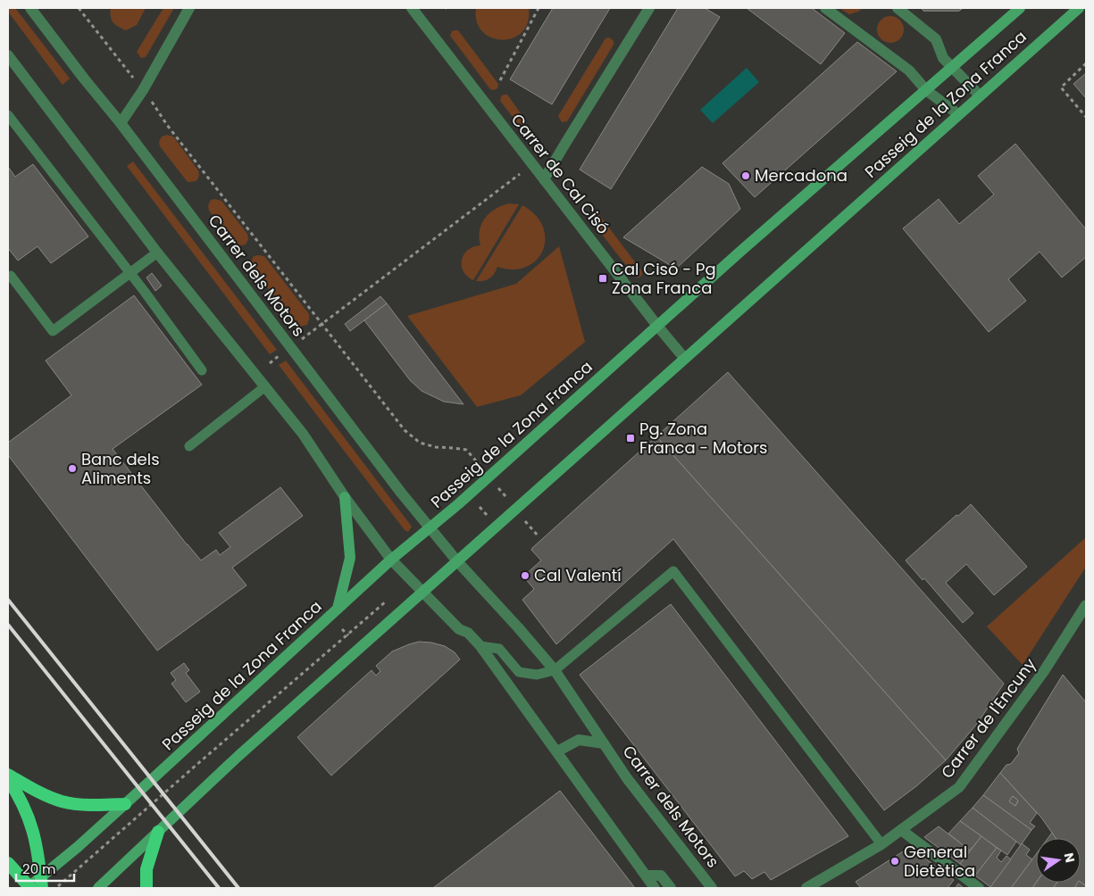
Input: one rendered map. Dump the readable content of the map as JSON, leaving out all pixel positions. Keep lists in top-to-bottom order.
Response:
{
  "streets": {
    "main road": ["Passeig de la Zona Franca"],
    "street": ["Carrer de Cal Cisó", "Carrer dels Motors", "Carrer de l'Encuny"]
  },
  "crossings": [
    ["Passeig de la Zona Franca", "Carrer de Cal Cisó"],
    ["Passeig de la Zona Franca", "Carrer dels Motors"]
  ],
  "places": {
    "other": [
      "Mercadona",
      "Banc dels Aliments",
      "Cal Valentí",
      "General Dietètica"
    ],
    "transit": ["Cal Cisó - Pg Zona Franca", "Pg. Zona Franca - Motors"]
  },
  "scale_bar": "20 m",
  "north": "right"
}
